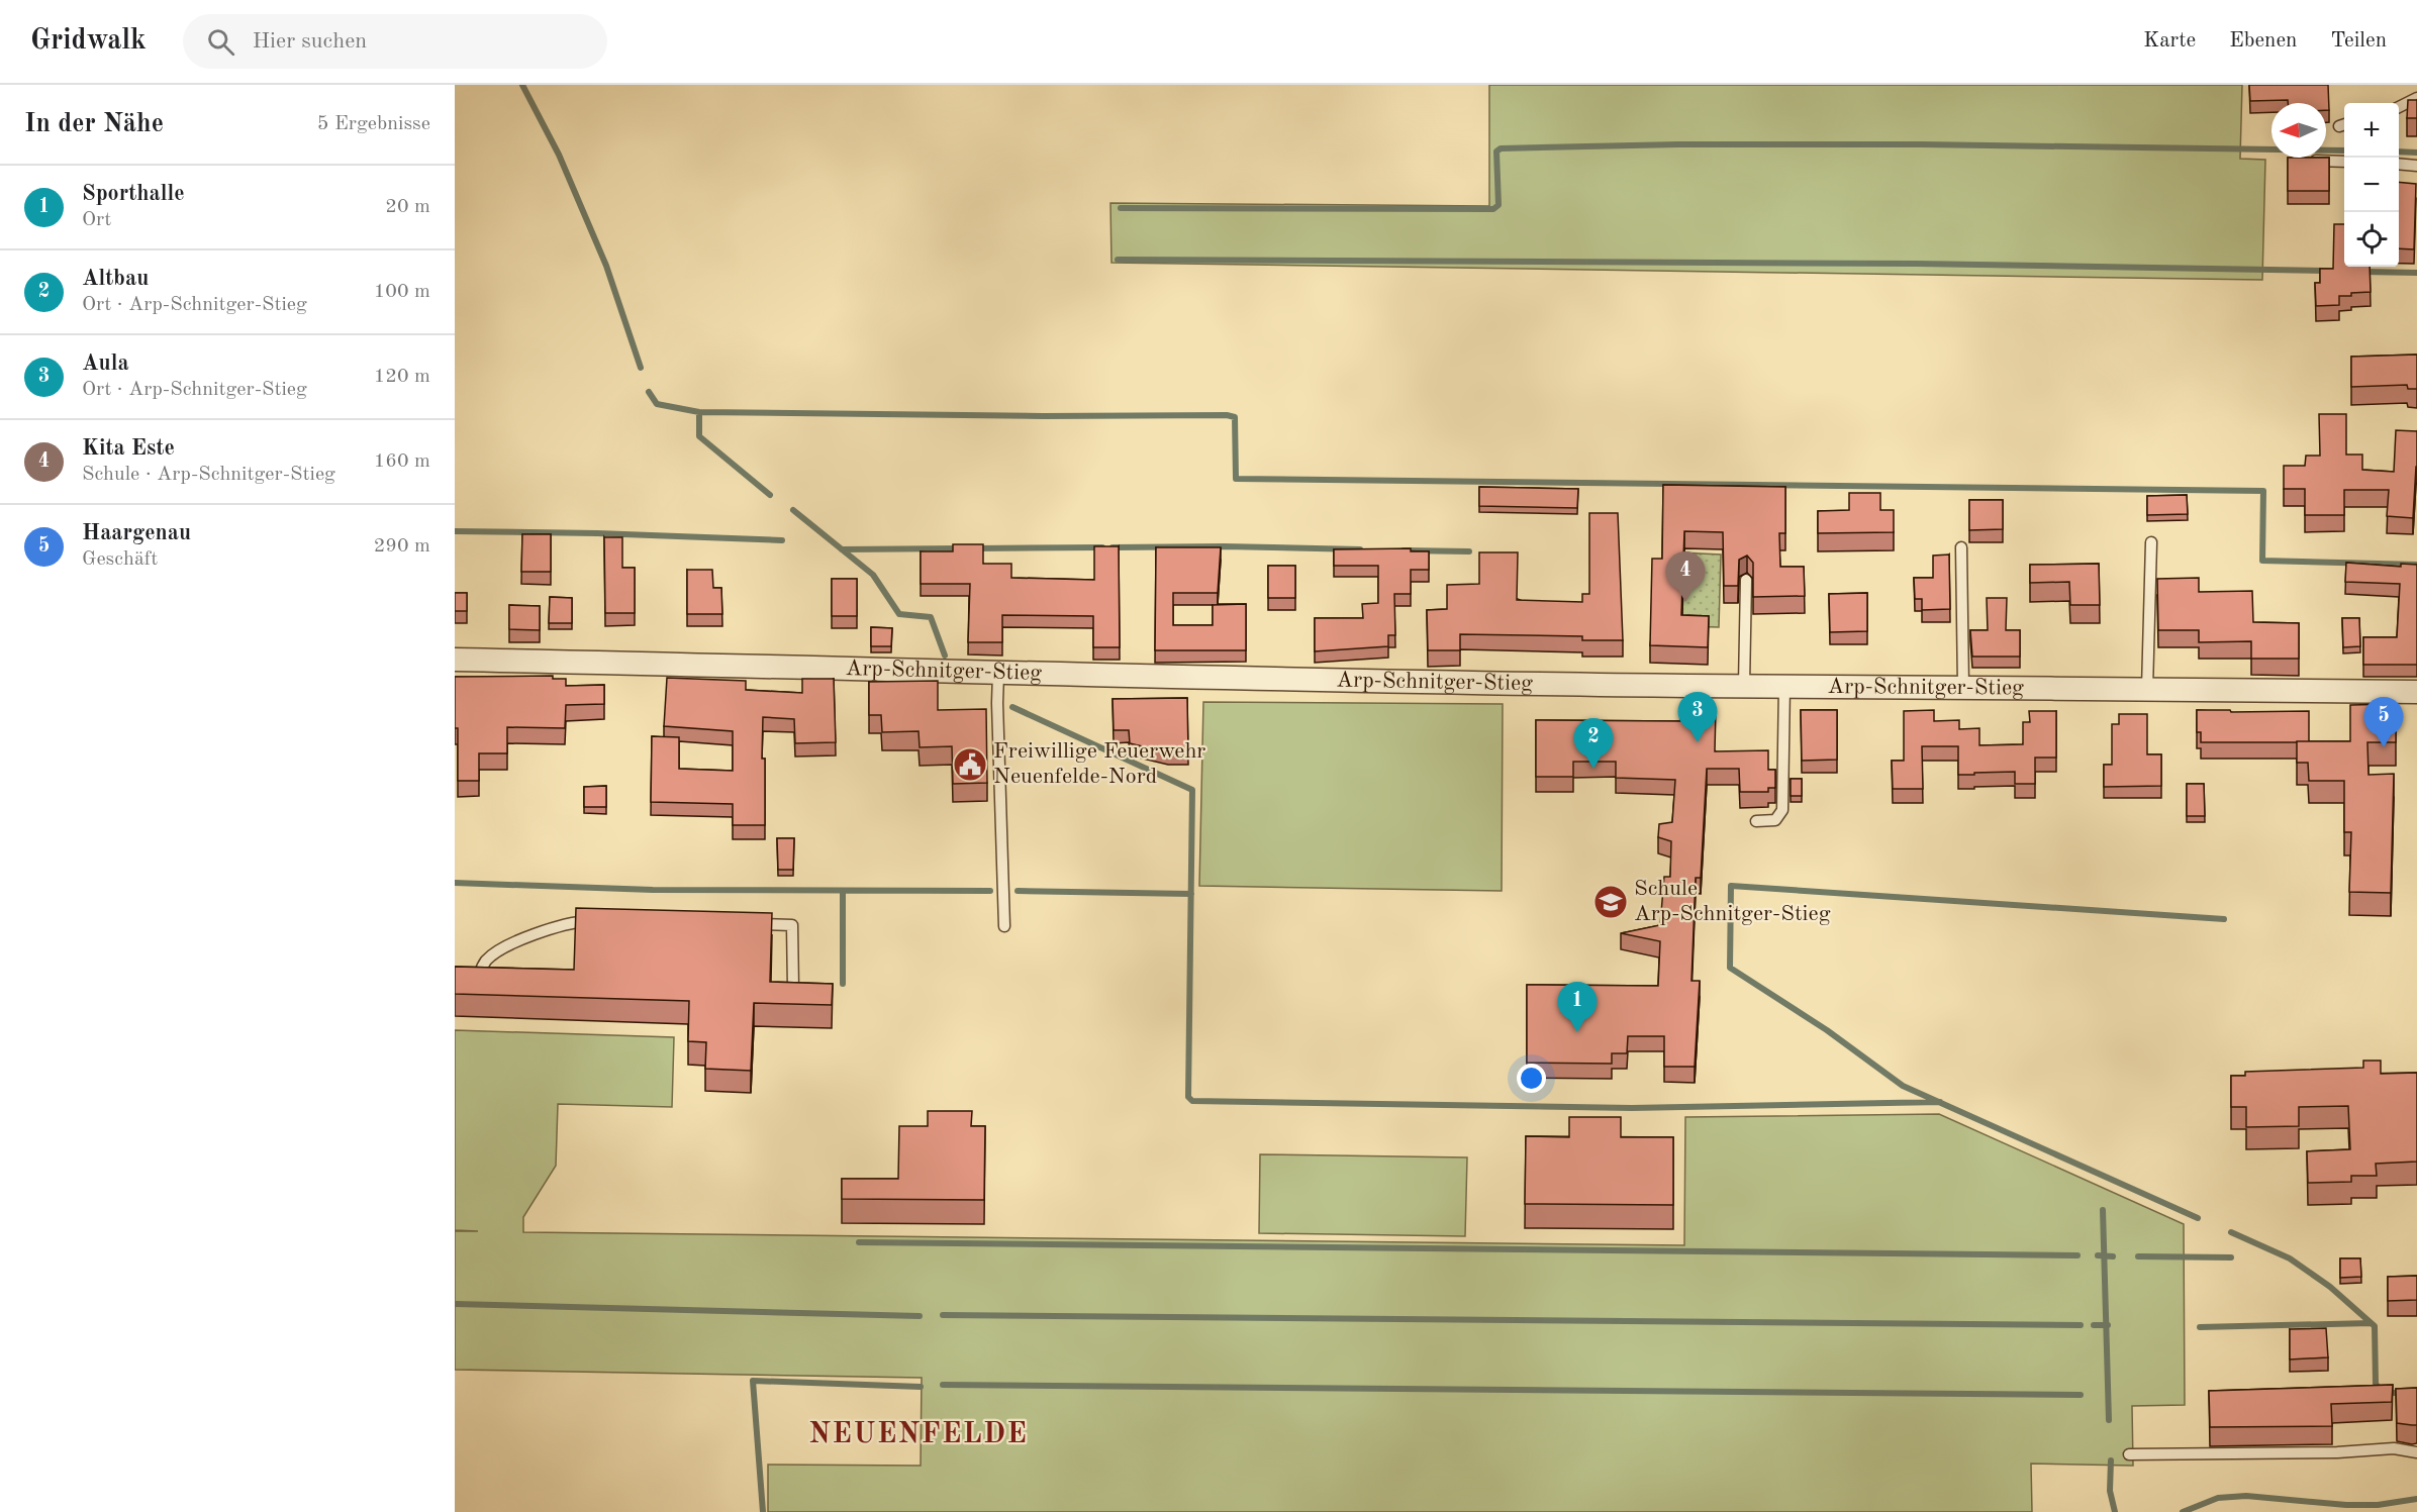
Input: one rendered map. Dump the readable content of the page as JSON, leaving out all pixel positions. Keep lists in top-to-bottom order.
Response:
{
  "streets": {
    "street": ["Arp-Schnitger-Stieg"]
  },
  "districts": ["NEUENFELDE"],
  "places": {
    "public building": ["Freiwillige Feuerwehr Neuenfelde-Nord"],
    "school or university": ["Schule Arp-Schnitger-Stieg"]
  },
  "north": "left",
  "page": {
    "header": "Gridwalk",
    "search": "Hier suchen",
    "nav": ["Karte", "Ebenen", "Teilen"],
    "heading": ["In der Nähe", "5 Ergebnisse"],
    "map_buttons": ["+", "−"],
    "list": [
      {
        "mark": "1",
        "name": "Sporthalle",
        "note": "Ort",
        "value": "20 m"
      },
      {
        "mark": "2",
        "name": "Altbau",
        "note": "Ort · Arp-Schnitger-Stieg",
        "value": "100 m"
      },
      {
        "mark": "3",
        "name": "Aula",
        "note": "Ort · Arp-Schnitger-Stieg",
        "value": "120 m"
      },
      {
        "mark": "4",
        "name": "Kita Este",
        "note": "Schule · Arp-Schnitger-Stieg",
        "value": "160 m"
      },
      {
        "mark": "5",
        "name": "Haargenau",
        "note": "Geschäft",
        "value": "290 m"
      }
    ],
    "pins": [
      "4",
      "3",
      "5",
      "2",
      "1"
    ]
  }
}
